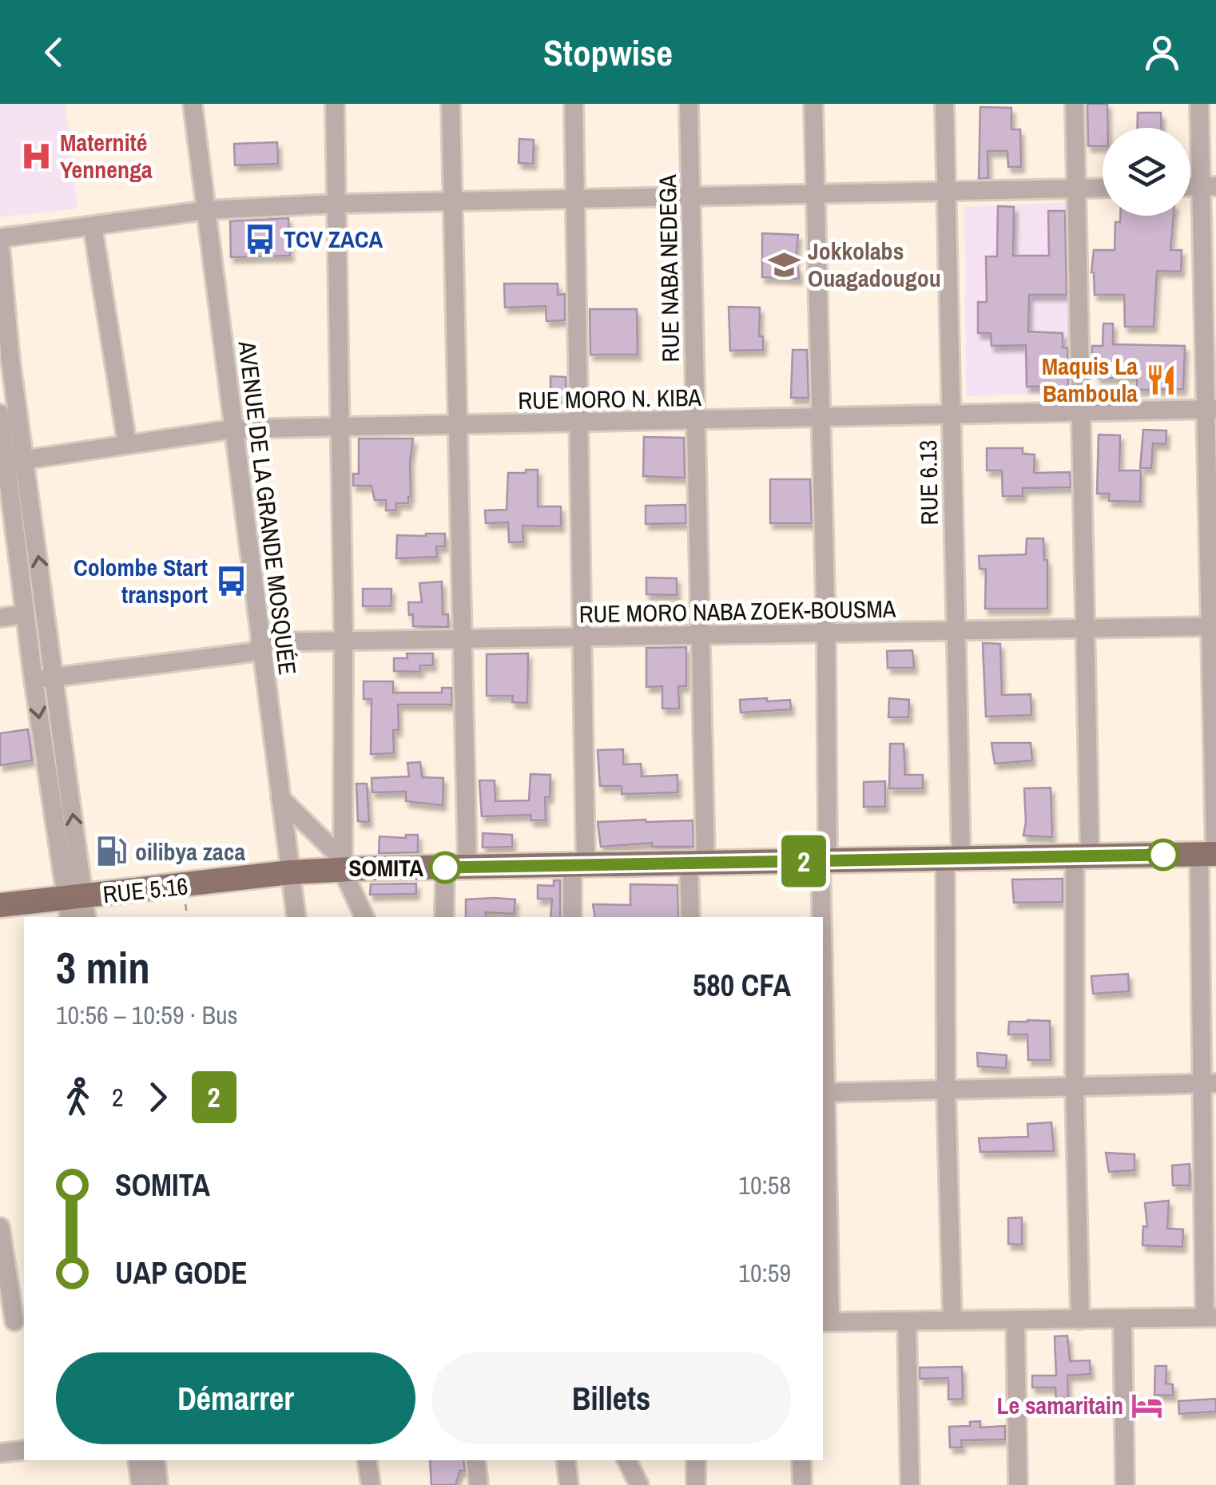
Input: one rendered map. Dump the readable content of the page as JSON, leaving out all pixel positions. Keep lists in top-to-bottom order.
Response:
{
  "streets": {
    "main road": ["RUE 5.16"],
    "street": [
      "RUE NABA NEDEGA",
      "RUE MORO N. KIBA",
      "RUE 6.13",
      "AVENUE DE LA GRANDE MOSQUÉE",
      "RUE MORO NABA ZOEK-BOUSMA"
    ]
  },
  "crossings": [
    ["RUE NABA NEDEGA", "RUE MORO N. KIBA"],
    ["RUE NABA NEDEGA", "RUE MORO NABA ZOEK-BOUSMA"],
    ["RUE NABA NEDEGA", "RUE 5.16"],
    ["RUE MORO N. KIBA", "RUE 6.13"],
    ["RUE MORO N. KIBA", "AVENUE DE LA GRANDE MOSQUÉE"],
    ["RUE 6.13", "RUE MORO NABA ZOEK-BOUSMA"],
    ["RUE 6.13", "RUE 5.16"],
    ["AVENUE DE LA GRANDE MOSQUÉE", "RUE MORO NABA ZOEK-BOUSMA"],
    ["AVENUE DE LA GRANDE MOSQUÉE", "RUE 5.16"]
  ],
  "places": {
    "hospital": ["Maternité Yennenga"],
    "bus stop": ["TCV ZACA", "Colombe Start transport"],
    "school or university": ["Jokkolabs Ouagadougou"],
    "restaurant": ["Maquis La Bamboula"],
    "fuel station": ["oilibya zaca"],
    "other": ["SOMITA"],
    "hotel": ["Le samaritain"]
  },
  "lines": ["bus line 2"],
  "page": {
    "header": "Stopwise",
    "on_map": "2",
    "heading": ["3 min", "10:56 – 10:59 · Bus", "580 CFA"],
    "legs": ["2", "2"],
    "list": [
      {
        "name": "SOMITA",
        "value": "10:58"
      },
      {
        "name": "UAP GODE",
        "value": "10:59"
      }
    ],
    "buttons": ["Démarrer", "Billets"]
  }
}
